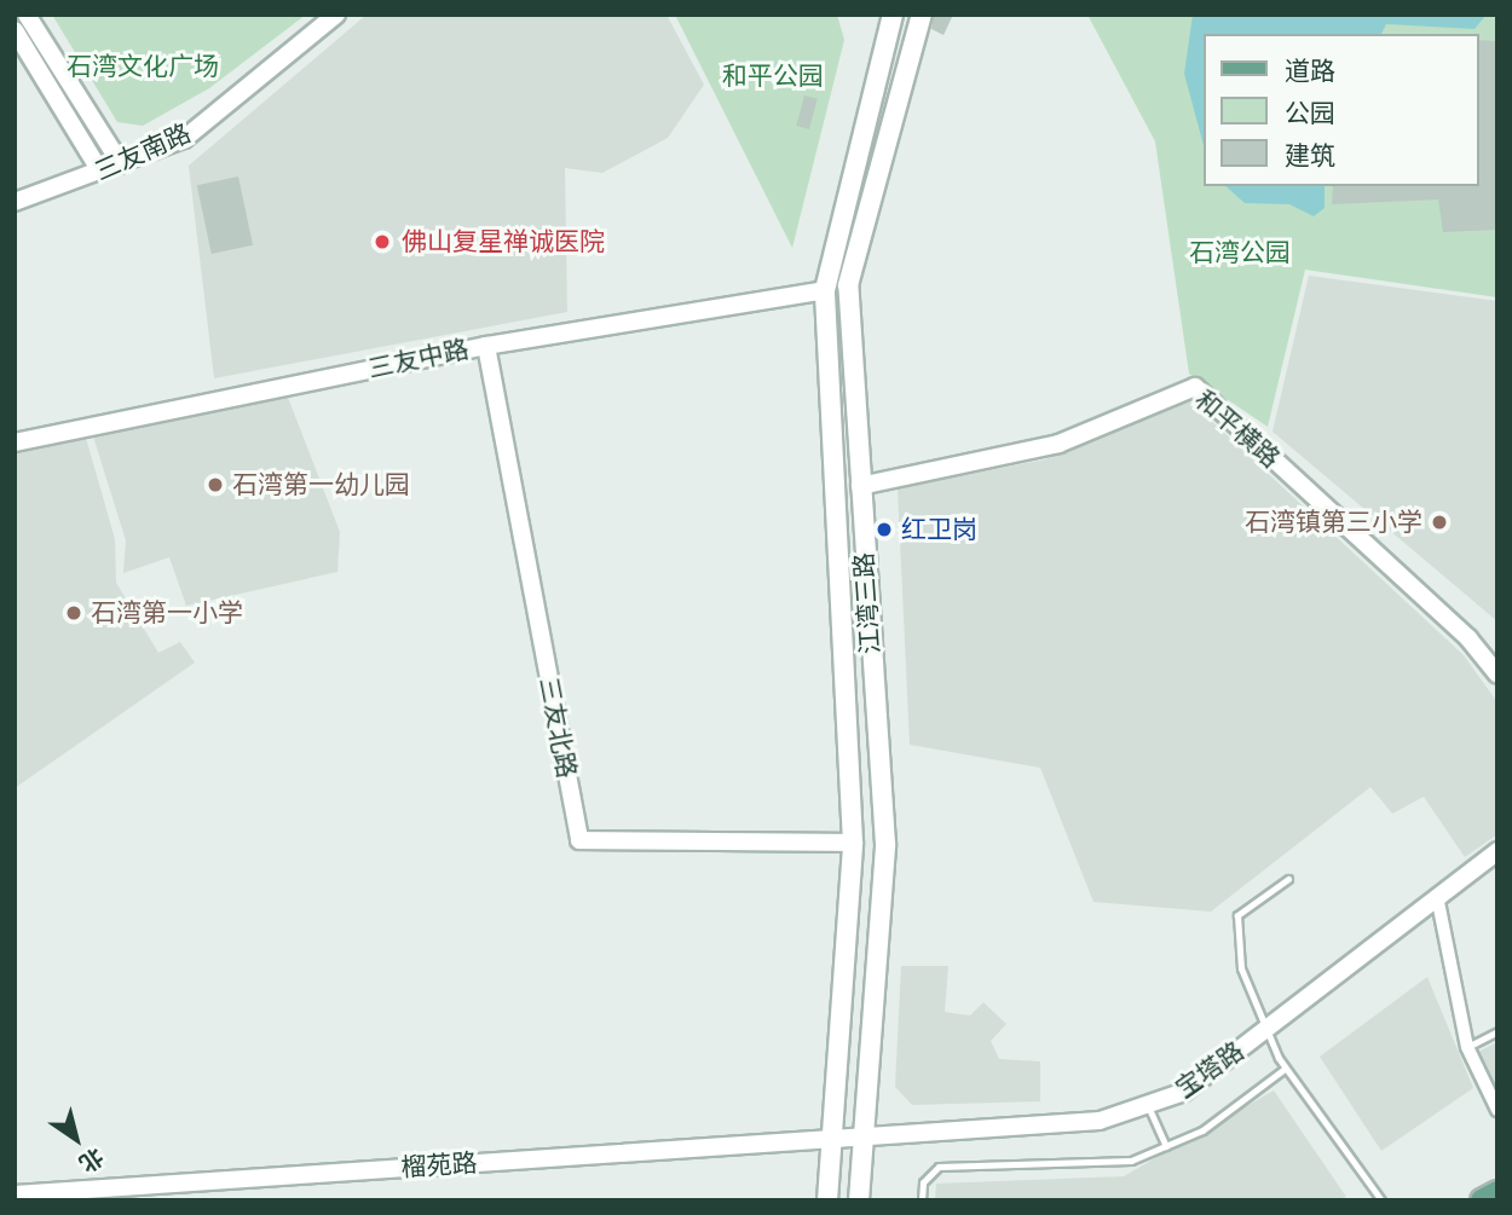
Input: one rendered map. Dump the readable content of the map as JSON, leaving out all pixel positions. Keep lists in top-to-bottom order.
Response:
{
  "streets": {
    "main road": ["江湾三路"],
    "street": [
      "三友南路",
      "三友中路",
      "和平横路",
      "三友北路",
      "宝塔路",
      "榴苑路"
    ]
  },
  "crossings": [
    ["三友中路", "江湾三路"],
    ["三友中路", "三友北路"],
    ["和平横路", "江湾三路"],
    ["江湾三路", "三友北路"],
    ["江湾三路", "宝塔路"],
    ["江湾三路", "榴苑路"],
    ["宝塔路", "榴苑路"]
  ],
  "parks": ["石湾文化广场", "和平公园", "石湾公园"],
  "places": [
    "佛山复星禅诚医院",
    "石湾第一幼儿园",
    "石湾镇第三小学",
    "红卫岗",
    "石湾第一小学"
  ],
  "legend": ["道路", "公园", "建筑"],
  "north": "bottom right"
}
